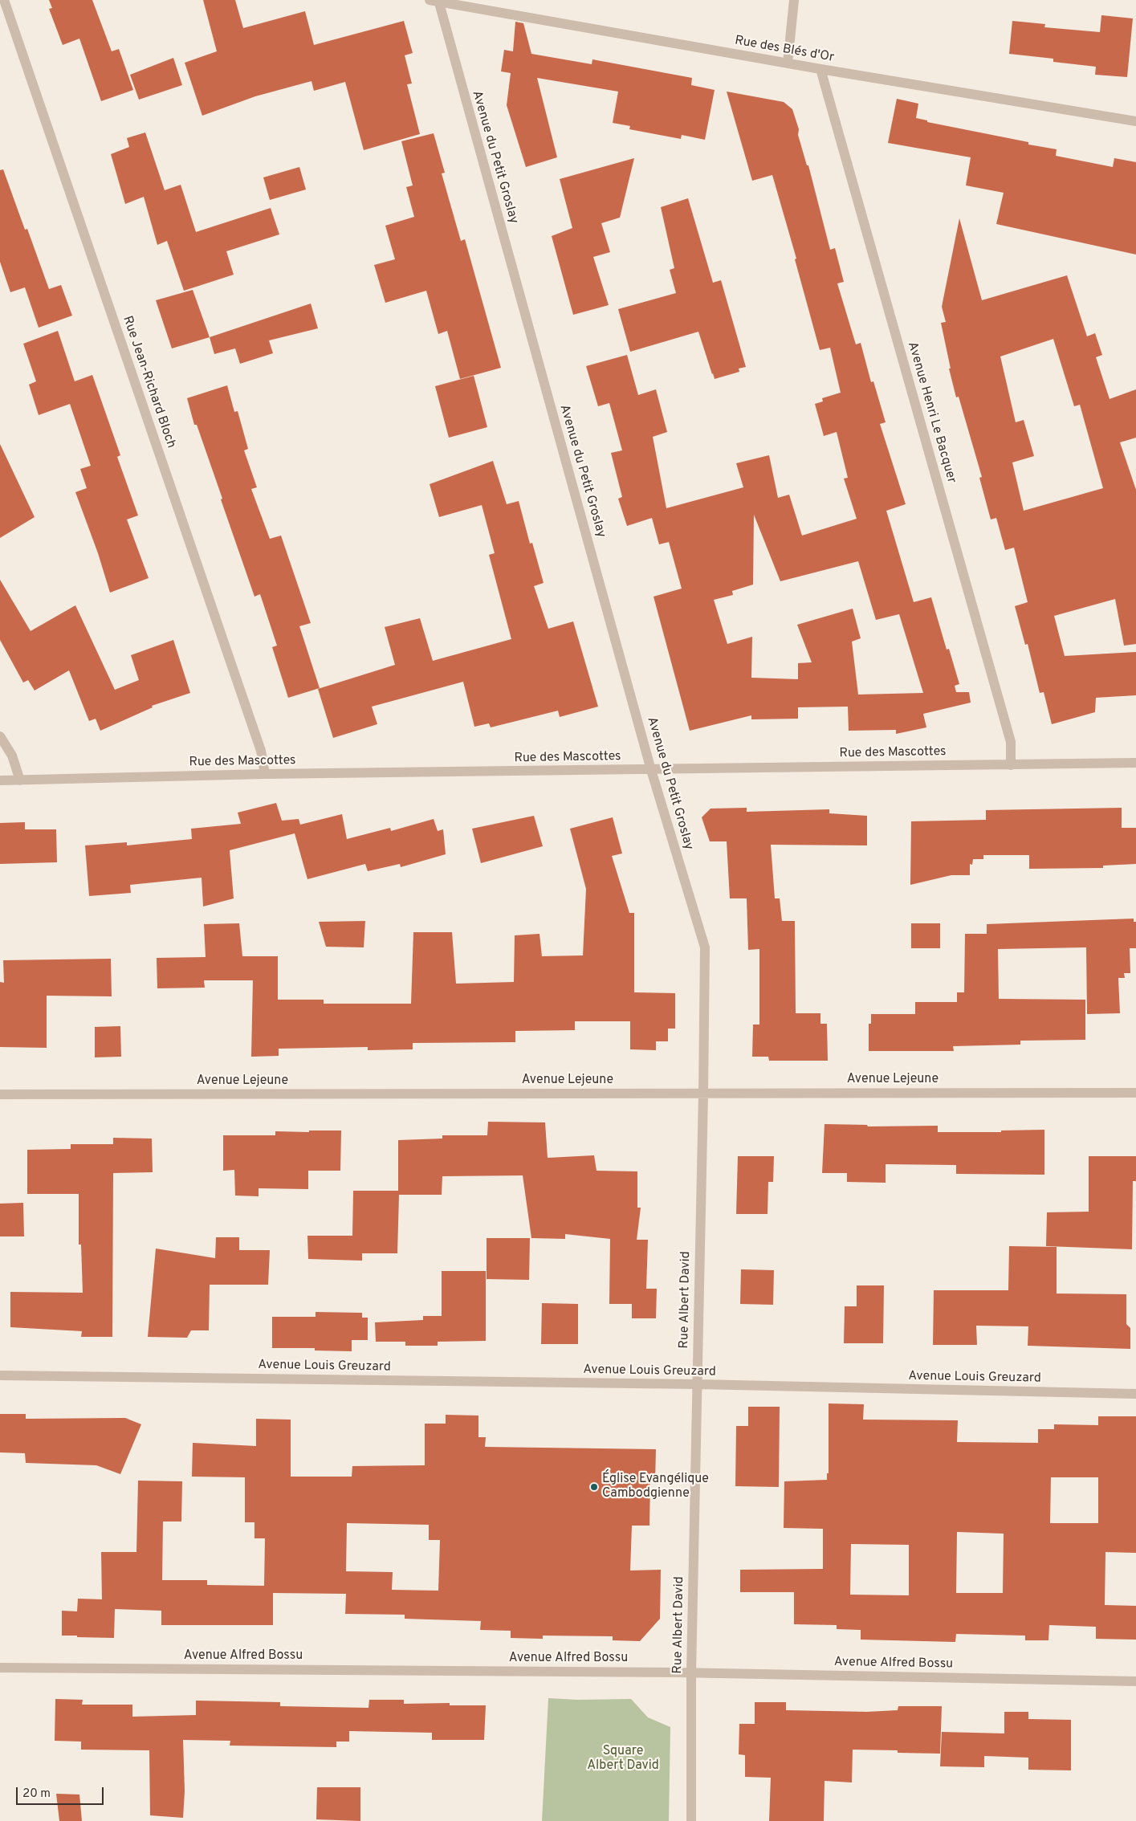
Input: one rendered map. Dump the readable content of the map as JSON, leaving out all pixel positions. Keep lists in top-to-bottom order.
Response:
{
  "streets": {
    "street": [
      "Rue des Blés d'Or",
      "Avenue du Petit Groslay",
      "Rue Jean-Richard Bloch",
      "Avenue Henri Le Bacquer",
      "Rue des Mascottes",
      "Avenue Lejeune",
      "Rue Albert David",
      "Avenue Louis Greuzard",
      "Avenue Alfred Bossu"
    ]
  },
  "crossings": [
    ["Rue des Blés d'Or", "Avenue du Petit Groslay"],
    ["Rue des Blés d'Or", "Avenue Henri Le Bacquer"],
    ["Avenue du Petit Groslay", "Rue des Mascottes"],
    ["Avenue du Petit Groslay", "Rue Albert David"],
    ["Rue Jean-Richard Bloch", "Rue des Mascottes"],
    ["Avenue Henri Le Bacquer", "Rue des Mascottes"],
    ["Avenue Lejeune", "Rue Albert David"],
    ["Rue Albert David", "Avenue Louis Greuzard"],
    ["Rue Albert David", "Avenue Alfred Bossu"]
  ],
  "parks": ["Square Albert David"],
  "places": ["Église Evangélique Cambodgienne"],
  "scale_bar": "20 m"
}
